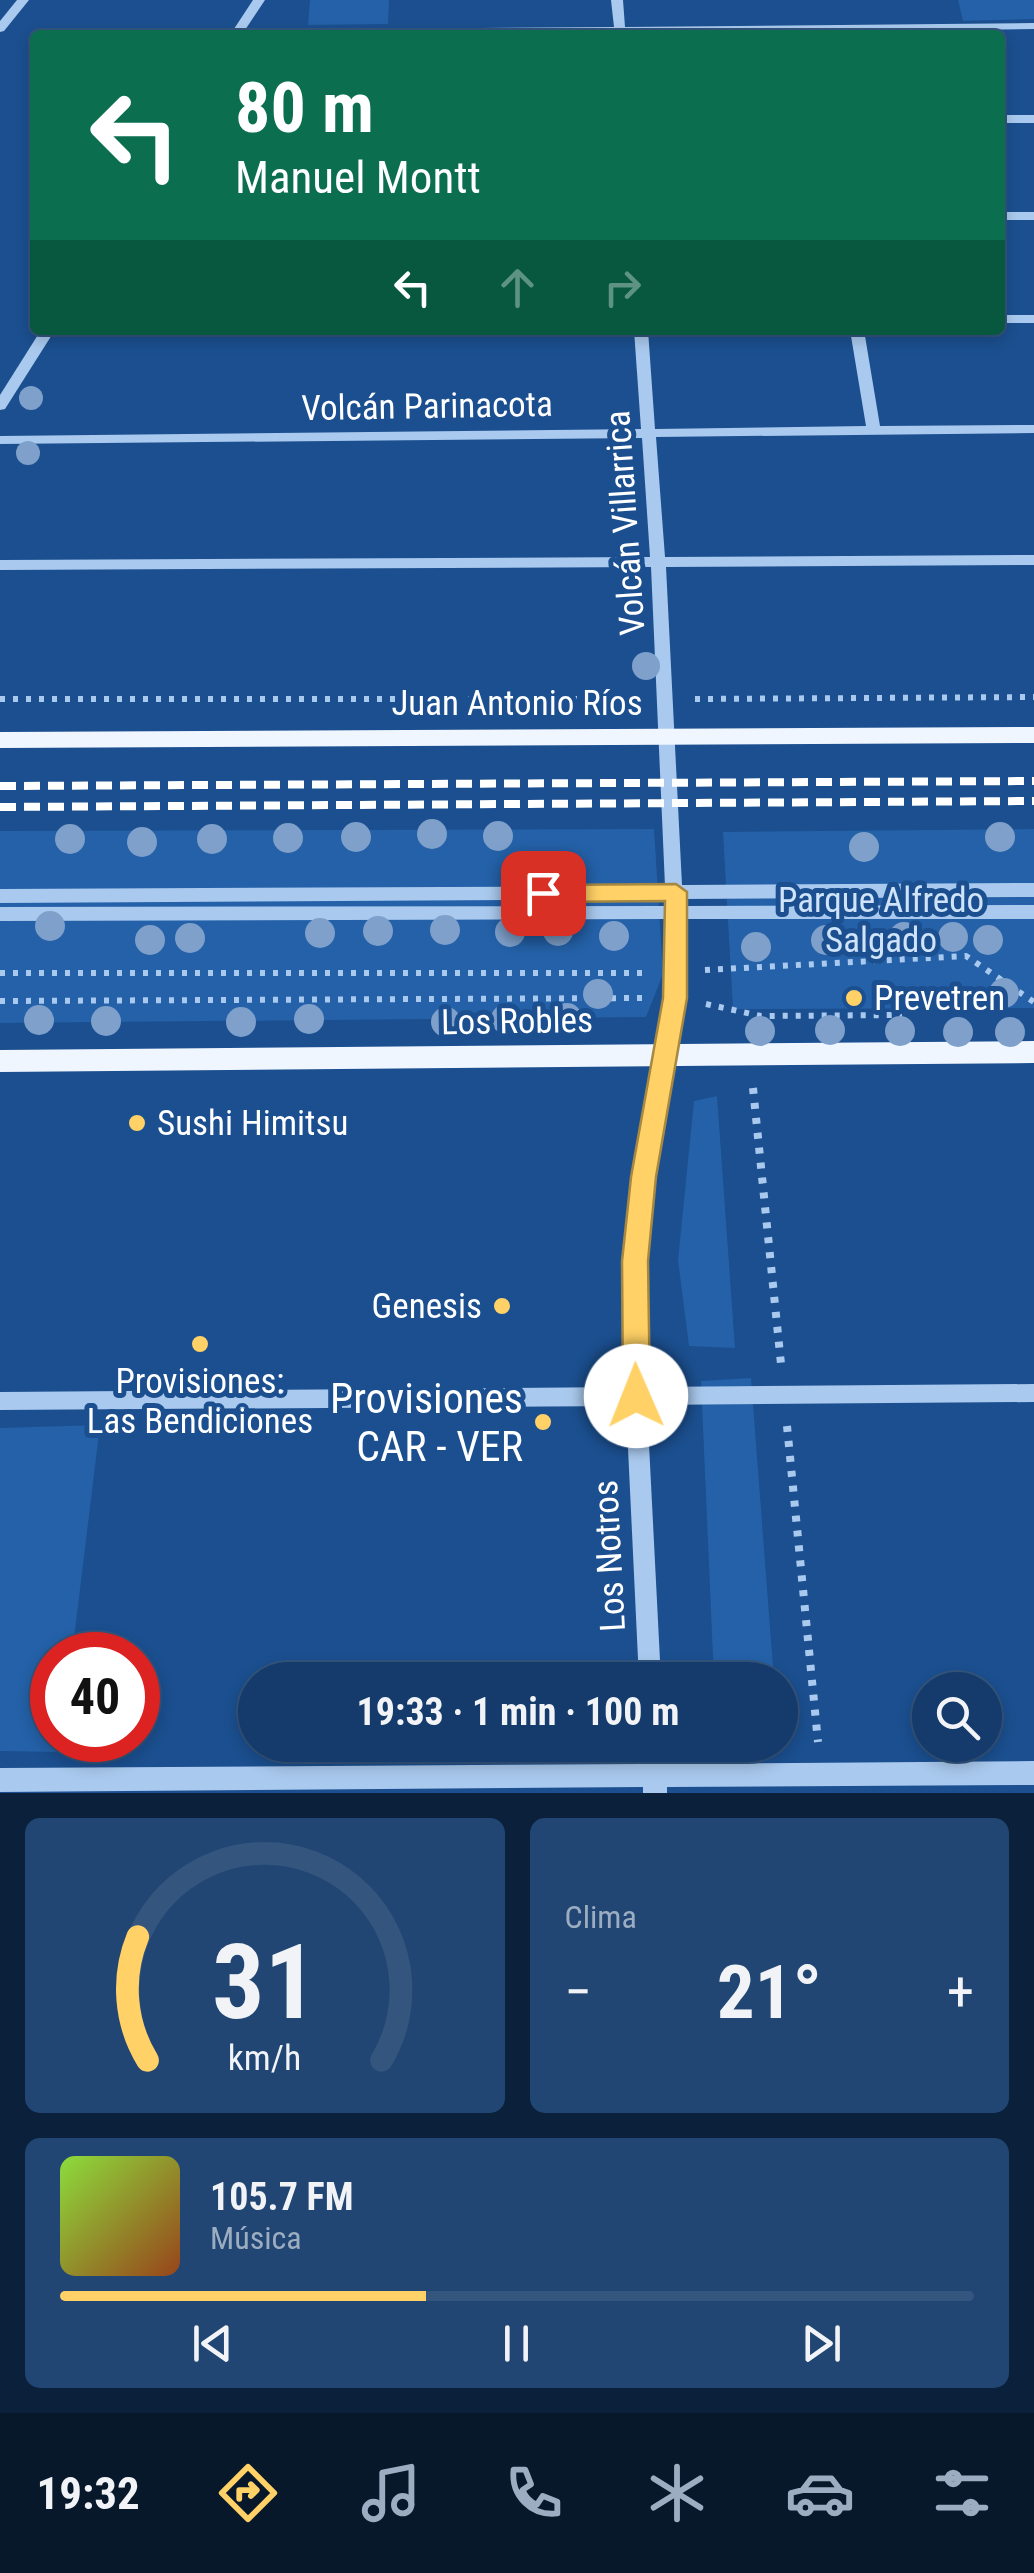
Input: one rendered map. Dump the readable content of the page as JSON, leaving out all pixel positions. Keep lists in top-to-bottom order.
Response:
{
  "streets": {
    "main road": ["Juan Antonio Ríos", "Los Robles"],
    "street": ["Volcán Parinacota", "Volcán Villarrica", "Los Notros"]
  },
  "crossings": [
    ["Volcán Parinacota", "Volcán Villarrica"],
    ["Volcán Villarrica", "Juan Antonio Ríos"],
    ["Volcán Villarrica", "Los Notros"],
    ["Los Robles", "Los Notros"]
  ],
  "parks": ["Parque Alfredo Salgado"],
  "places": [
    "Prevetren",
    "Sushi Himitsu",
    "Genesis",
    "Provisiones: Las Bendiciones",
    "Provisiones CAR - VER"
  ],
  "page": {
    "turn": ["80 m", "Manuel Montt"],
    "limit": "40",
    "trip": "19:33 · 1 min · 100 m",
    "tile": "Clima",
    "heat": ["−", "21°", "+"],
    "song": ["105.7 FM", "Música"],
    "tabs": "19:32",
    "gauge": ["31", "km/h"]
  }
}
